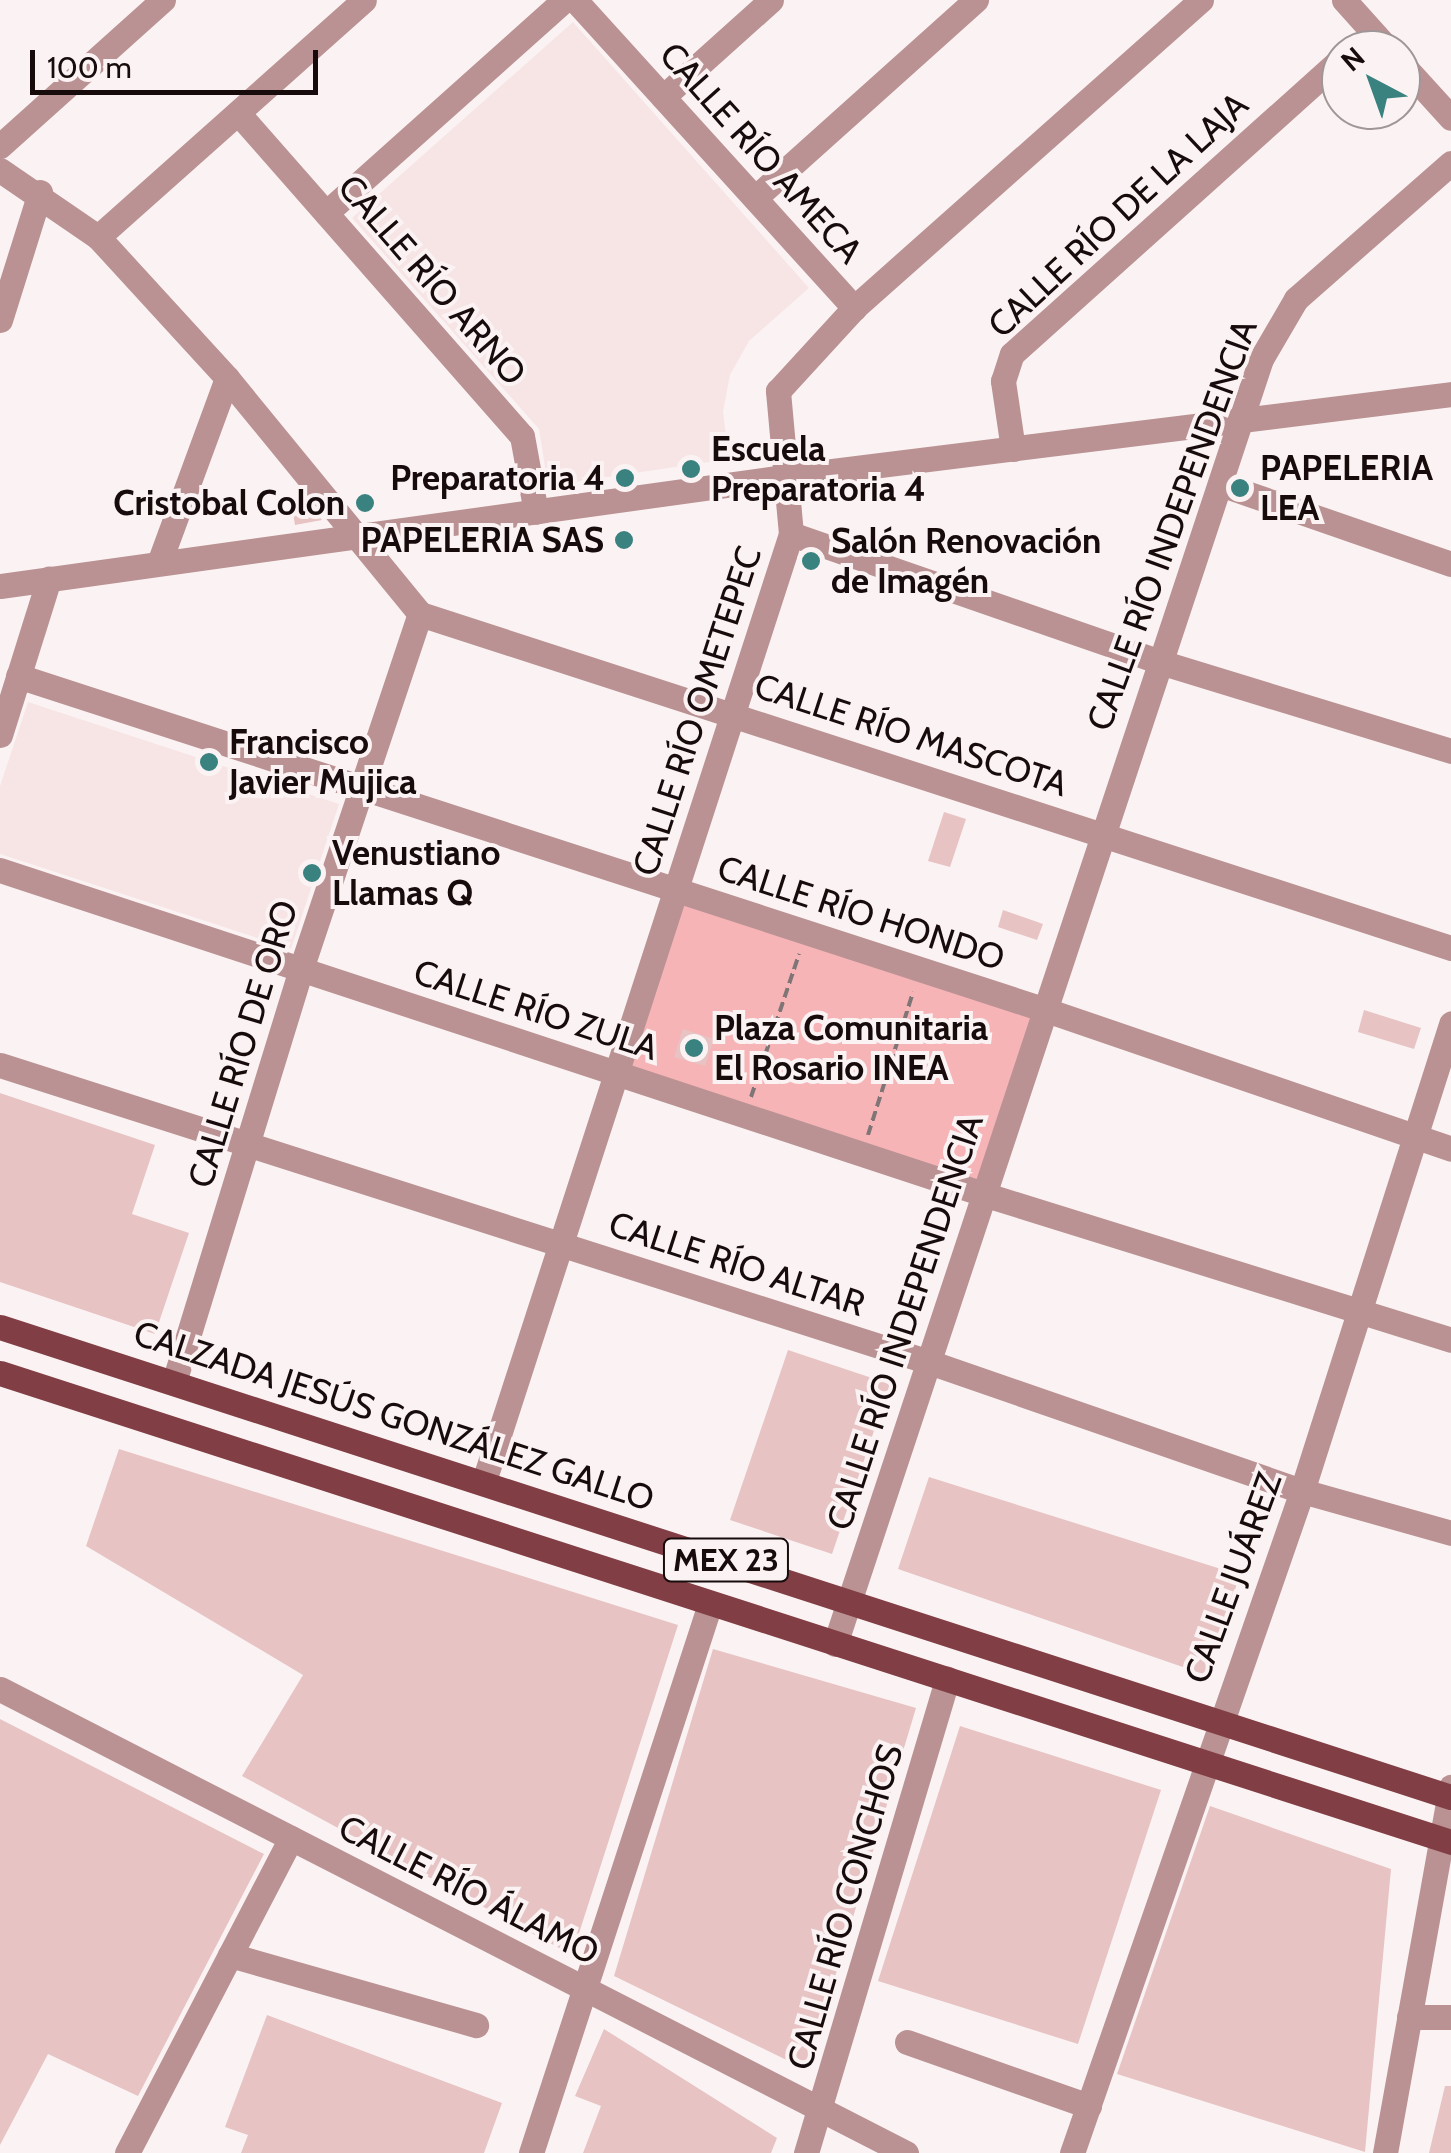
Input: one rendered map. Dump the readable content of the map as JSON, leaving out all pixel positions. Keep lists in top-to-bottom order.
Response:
{
  "streets": {
    "main road": ["CALZADA JESÚS GONZÁLEZ GALLO", "MEX 23"],
    "street": [
      "CALLE RÍO AMECA",
      "CALLE RÍO DE LA LAJA",
      "CALLE RÍO ARNO",
      "CALLE RÍO INDEPENDENCIA",
      "CALLE RÍO OMETEPEC",
      "CALLE RÍO MASCOTA",
      "CALLE RÍO HONDO",
      "CALLE RÍO ZULA",
      "CALLE RÍO DE ORO",
      "CALLE RÍO ALTAR",
      "CALLE JUÁREZ",
      "CALLE RÍO ÁLAMO",
      "CALLE RÍO CONCHOS"
    ]
  },
  "crossings": [
    ["CALLE RÍO AMECA", "CALLE RÍO OMETEPEC"],
    ["CALLE RÍO INDEPENDENCIA", "CALLE RÍO MASCOTA"],
    ["CALLE RÍO INDEPENDENCIA", "CALLE RÍO HONDO"],
    ["CALLE RÍO INDEPENDENCIA", "CALLE RÍO ZULA"],
    ["CALLE RÍO INDEPENDENCIA", "CALLE RÍO ALTAR"],
    ["CALLE RÍO INDEPENDENCIA", "CALZADA JESÚS GONZÁLEZ GALLO"],
    ["CALLE RÍO INDEPENDENCIA", "MEX 23"],
    ["CALLE RÍO OMETEPEC", "CALLE RÍO MASCOTA"],
    ["CALLE RÍO OMETEPEC", "CALLE RÍO HONDO"],
    ["CALLE RÍO OMETEPEC", "CALLE RÍO ZULA"],
    ["CALLE RÍO OMETEPEC", "CALLE RÍO ALTAR"],
    ["CALLE RÍO OMETEPEC", "CALZADA JESÚS GONZÁLEZ GALLO"],
    ["CALLE RÍO MASCOTA", "CALLE RÍO DE ORO"],
    ["CALLE RÍO HONDO", "CALLE RÍO DE ORO"],
    ["CALLE RÍO HONDO", "CALLE JUÁREZ"],
    ["CALLE RÍO ZULA", "CALLE RÍO DE ORO"],
    ["CALLE RÍO ZULA", "CALLE JUÁREZ"],
    ["CALLE RÍO DE ORO", "CALLE RÍO ALTAR"],
    ["CALLE RÍO DE ORO", "CALZADA JESÚS GONZÁLEZ GALLO"],
    ["CALLE RÍO ALTAR", "CALLE JUÁREZ"],
    ["CALZADA JESÚS GONZÁLEZ GALLO", "CALLE JUÁREZ"],
    ["MEX 23", "CALLE JUÁREZ"],
    ["MEX 23", "CALLE RÍO CONCHOS"],
    ["CALLE RÍO ÁLAMO", "CALLE RÍO CONCHOS"]
  ],
  "places": [
    "Escuela Preparatoria 4",
    "Preparatoria 4",
    "PAPELERIA LEA",
    "Cristobal Colon",
    "PAPELERIA SAS",
    "Salón Renovación de Imagén",
    "Francisco Javier Mujica",
    "Venustiano Llamas Q",
    "Plaza Comunitaria El Rosario INEA"
  ],
  "scale_bar": "100 m",
  "north": "top left"
}
